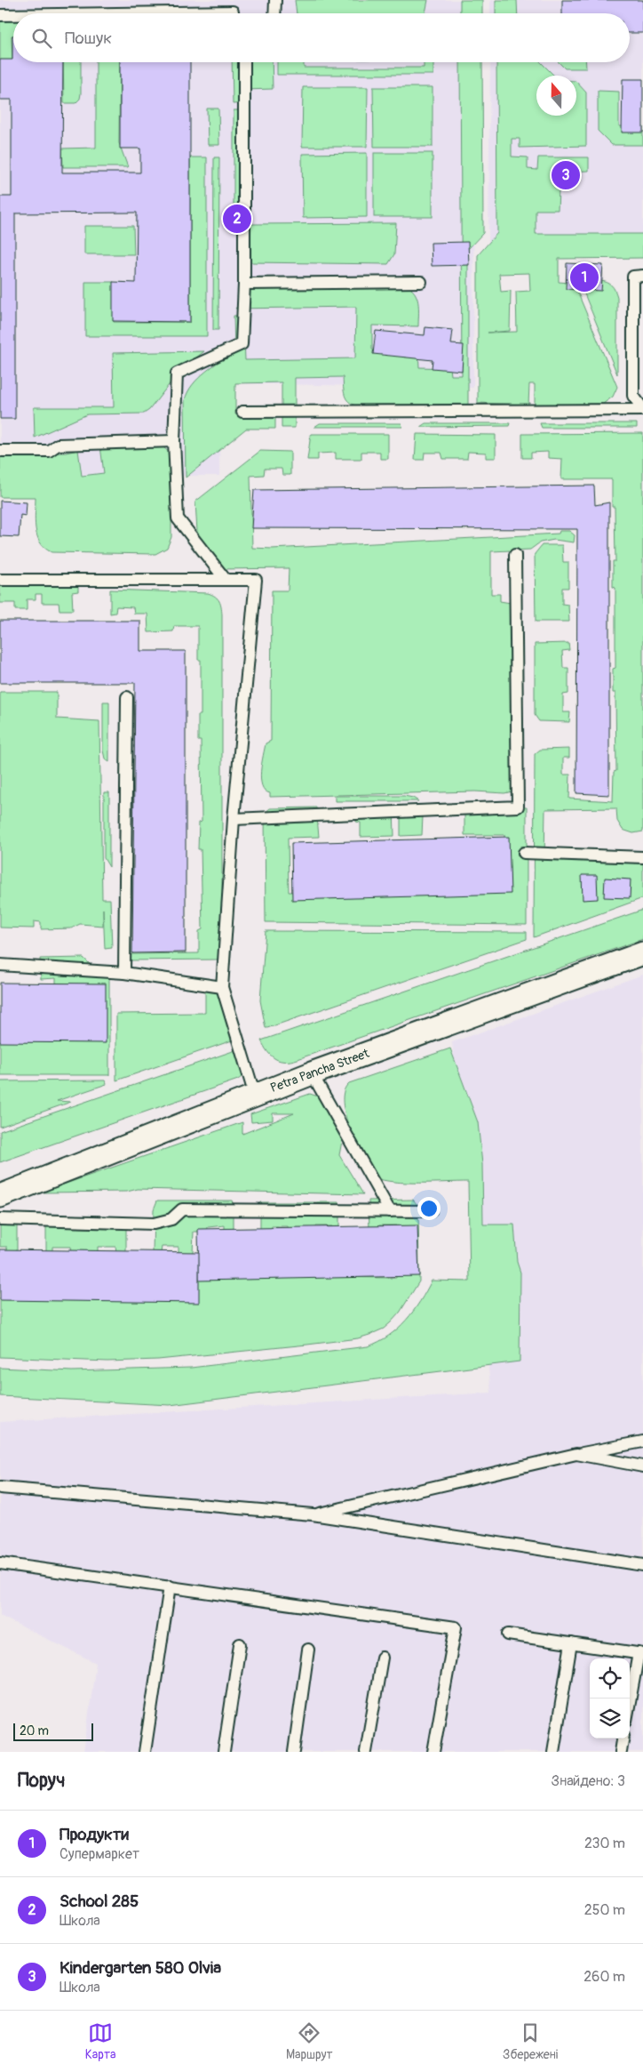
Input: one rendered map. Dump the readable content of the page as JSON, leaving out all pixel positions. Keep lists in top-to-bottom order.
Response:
{
  "streets": {
    "street": ["Petra Pancha Street"]
  },
  "scale_bar": "20 m",
  "north": "top",
  "page": {
    "search": "Пошук",
    "pins": ["3", "2", "1"],
    "scale": "20 m",
    "heading": ["Поруч", "Знайдено: 3"],
    "list": [
      {
        "mark": "1",
        "name": "Продукти",
        "note": "Супермаркет",
        "value": "230 m"
      },
      {
        "mark": "2",
        "name": "School 285",
        "note": "Школа",
        "value": "250 m"
      },
      {
        "mark": "3",
        "name": "Kindergarten 580 Olvia",
        "note": "Школа",
        "value": "260 m"
      }
    ],
    "nav": ["Карта", "Маршрут", "Збережені"]
  }
}
